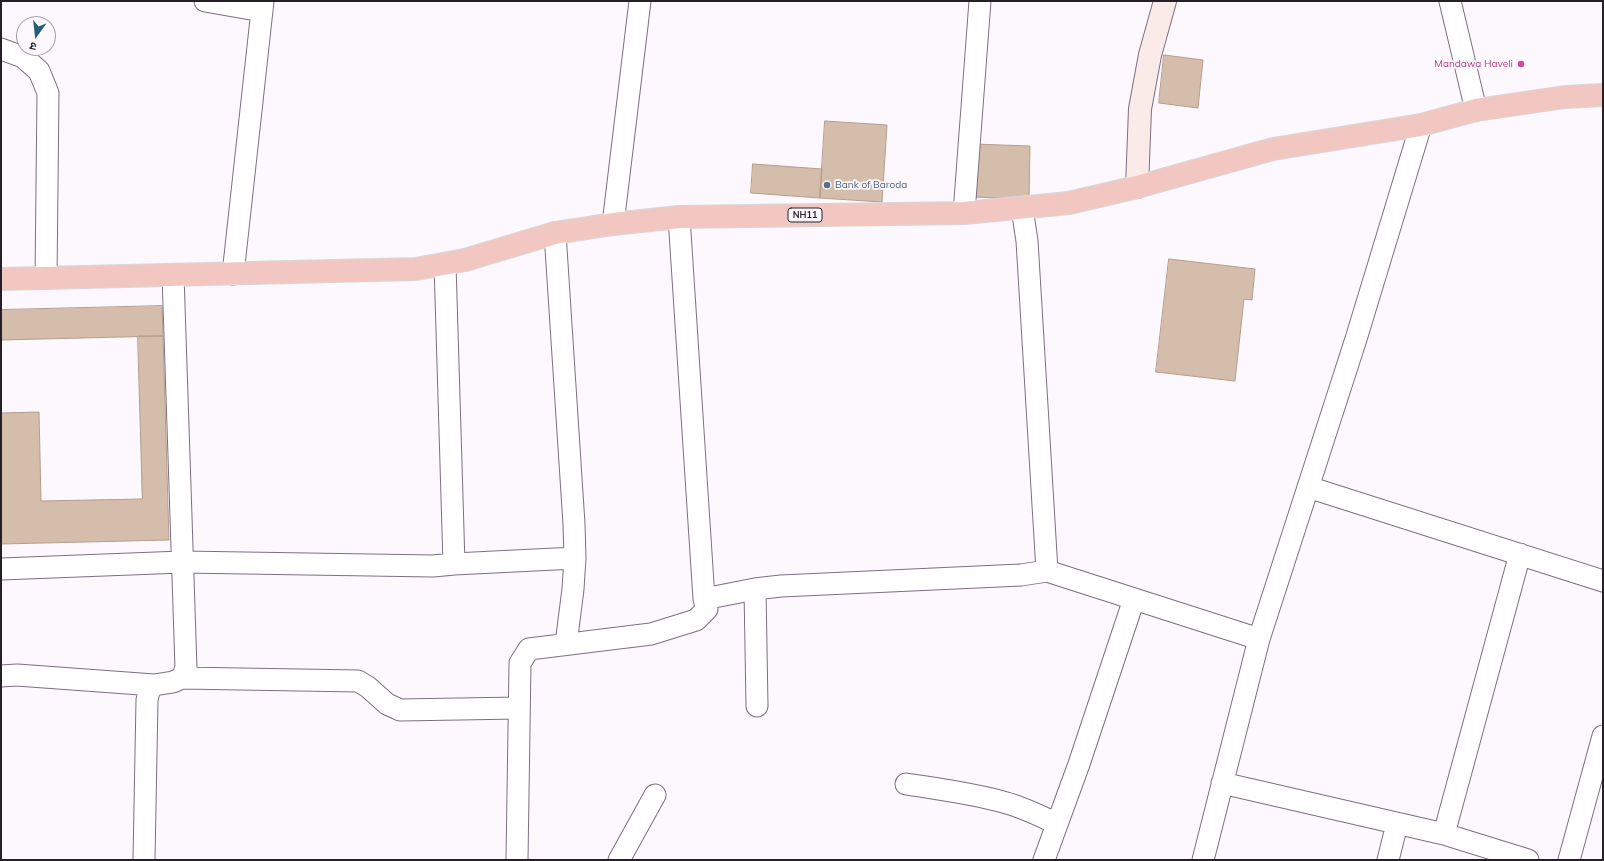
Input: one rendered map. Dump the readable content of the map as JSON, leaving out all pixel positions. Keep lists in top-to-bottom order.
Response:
{
  "streets": {
    "highway": ["NH11"]
  },
  "places": ["Mandawa Haveli", "Bank of Baroda"],
  "north": "bottom"
}
